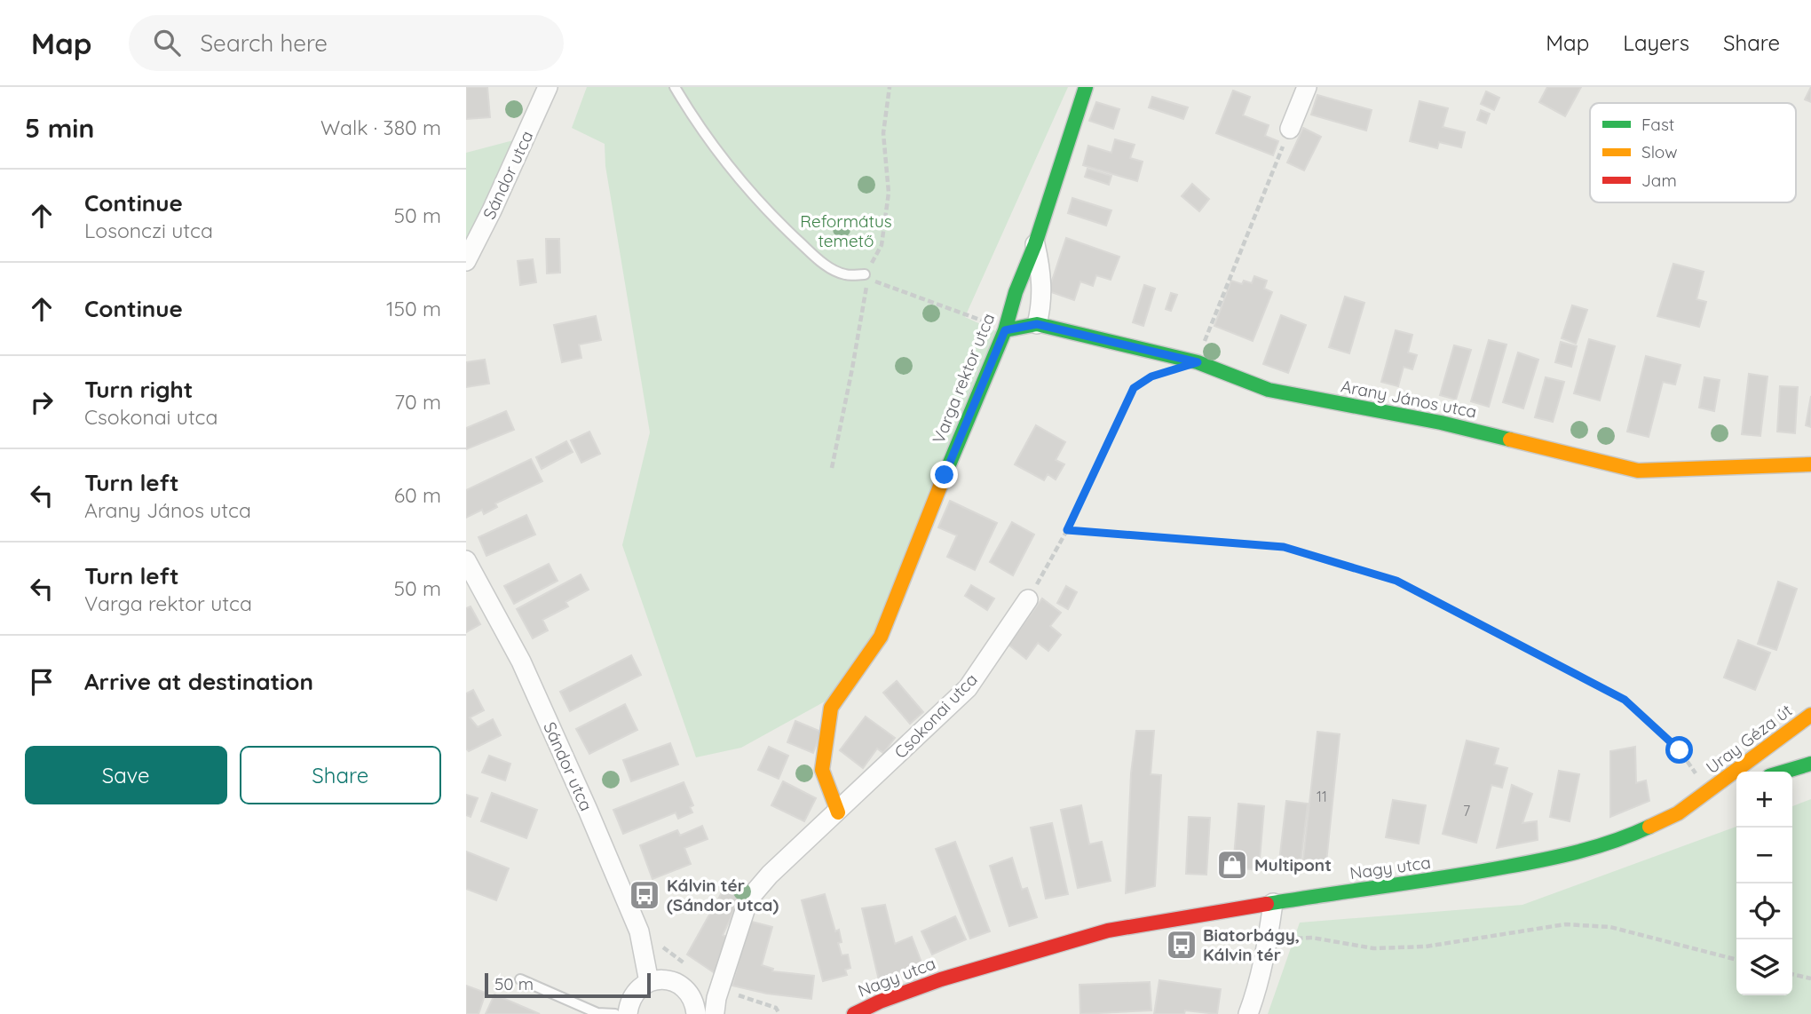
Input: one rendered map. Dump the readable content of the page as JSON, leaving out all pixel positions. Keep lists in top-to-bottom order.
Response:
{
  "streets": {
    "street": [
      "Sándor utca",
      "Varga rektor utca",
      "Arany János utca",
      "Csokonai utca",
      "Uray Géza út",
      "Nagy utca"
    ]
  },
  "crossings": [
    ["Varga rektor utca", "Arany János utca"],
    ["Varga rektor utca", "Csokonai utca"],
    ["Uray Géza út", "Nagy utca"]
  ],
  "parks": ["Református temető"],
  "places": {
    "shop": ["Multipont"],
    "bus stop": ["Kálvin tér (Sándor utca)", "Biatorbágy, Kálvin tér"]
  },
  "house_numbers": ["11", "7"],
  "legend": ["Fast", "Slow", "Jam"],
  "scale_bar": "50 m",
  "page": {
    "header": "Map",
    "search": "Search here",
    "nav": ["Map", "Layers", "Share"],
    "heading": ["5 min", "Walk · 380 m"],
    "list": [
      ["Continue", "Losonczi utca", "50 m"],
      ["Continue", "150 m"],
      ["Turn right", "Csokonai utca", "70 m"],
      ["Turn left", "Arany János utca", "60 m"],
      ["Turn left", "Varga rektor utca", "50 m"],
      "Arrive at destination"
    ],
    "buttons": ["Save", "Share"],
    "map_buttons": ["+", "−"],
    "scale": "50 m"
  }
}
